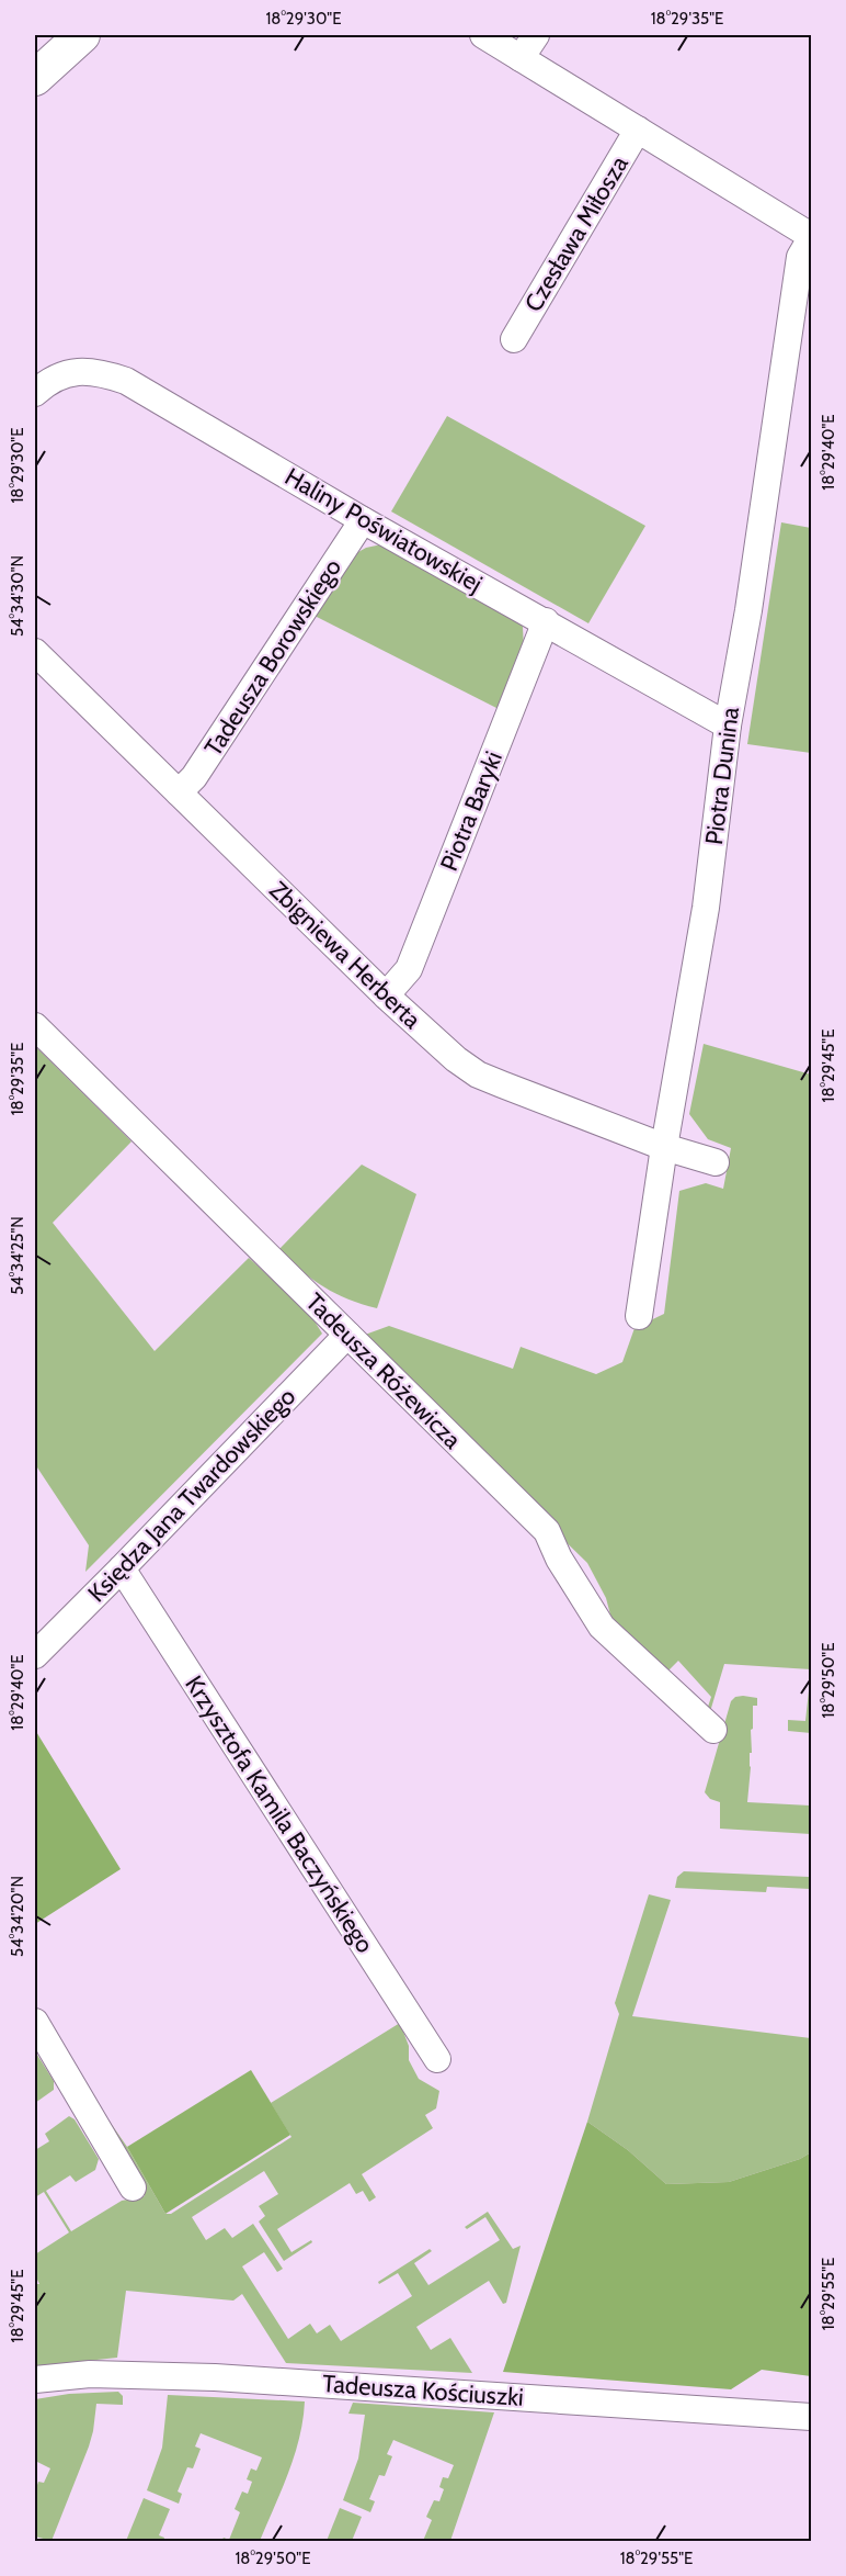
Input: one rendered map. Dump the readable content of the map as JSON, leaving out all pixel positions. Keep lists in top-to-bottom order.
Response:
{
  "streets": {
    "street": [
      "Czesława Miłosza",
      "Haliny Poświatowskiej",
      "Tadeusza Borowskiego",
      "Piotra Dunina",
      "Piotra Baryki",
      "Zbigniewa Herberta",
      "Tadeusza Różewicza",
      "Księdza Jana Twardowskiego",
      "Krzysztofa Kamila Baczyńskiego",
      "Tadeusza Kościuszki"
    ]
  },
  "crossings": [
    ["Czesława Miłosza", "Piotra Dunina"],
    ["Haliny Poświatowskiej", "Tadeusza Borowskiego"],
    ["Haliny Poświatowskiej", "Piotra Dunina"],
    ["Haliny Poświatowskiej", "Piotra Baryki"],
    ["Tadeusza Borowskiego", "Zbigniewa Herberta"],
    ["Piotra Dunina", "Zbigniewa Herberta"],
    ["Piotra Baryki", "Zbigniewa Herberta"],
    ["Tadeusza Różewicza", "Księdza Jana Twardowskiego"],
    ["Księdza Jana Twardowskiego", "Krzysztofa Kamila Baczyńskiego"]
  ],
  "coordinates": [
    "18°29'30\"E",
    "18°29'35\"E",
    "18°29'40\"E",
    "54°34'30\"N",
    "18°29'45\"E",
    "54°34'25\"N",
    "18°29'50\"E",
    "54°34'20\"N",
    "18°29'55\"E"
  ]
}
